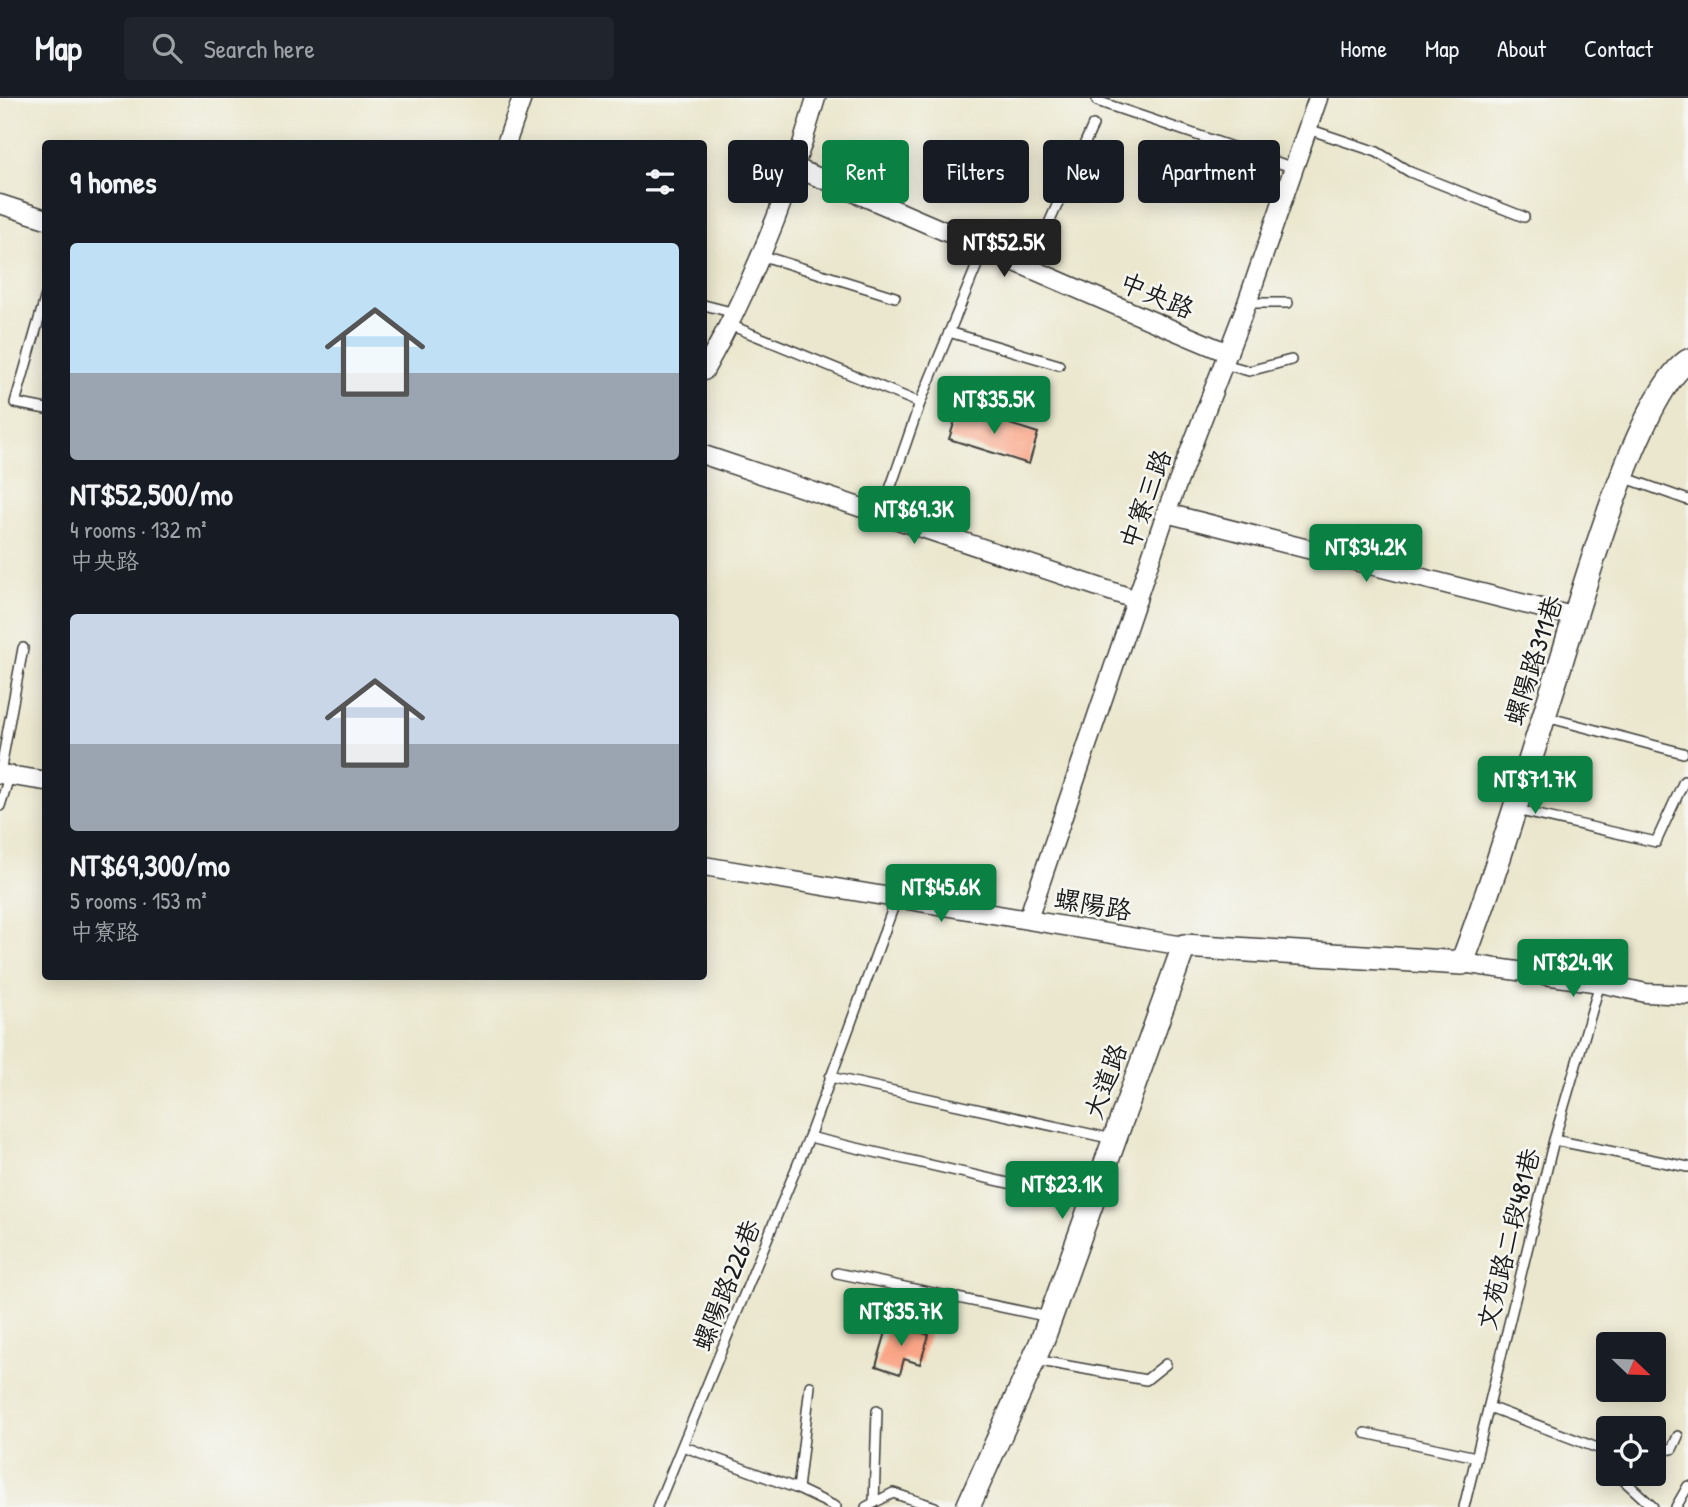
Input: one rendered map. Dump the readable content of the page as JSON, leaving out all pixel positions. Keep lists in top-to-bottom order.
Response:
{
  "streets": {
    "street": [
      "中央路",
      "中寮三路",
      "螺陽路311巷",
      "螺陽路",
      "大道路"
    ],
    "lane": ["文苑路二段481巷", "螺陽路226巷"]
  },
  "crossings": [
    ["中央路", "中寮三路"],
    ["中寮三路", "螺陽路"],
    ["螺陽路", "大道路"],
    ["螺陽路", "螺陽路226巷"]
  ],
  "north": "bottom right",
  "page": {
    "header": "Map",
    "search": "Search here",
    "nav": [
      "Home",
      "Map",
      "About",
      "Contact"
    ],
    "chip": [
      "Buy",
      "Rent",
      "Filters",
      "New",
      "Apartment"
    ],
    "heading": "9 homes",
    "price": [
      "NT$52.5K",
      "NT$35.5K",
      "NT$69.3K",
      "NT$34.2K",
      "NT$71.7K",
      "NT$45.6K",
      "NT$24.9K",
      "NT$23.1K",
      "NT$35.7K"
    ],
    "list": [
      {
        "name": "NT$52,500/mo",
        "note": "4 rooms · 132 m² · 中央路"
      },
      {
        "name": "NT$69,300/mo",
        "note": "5 rooms · 153 m² · 中寮路"
      }
    ]
  }
}
